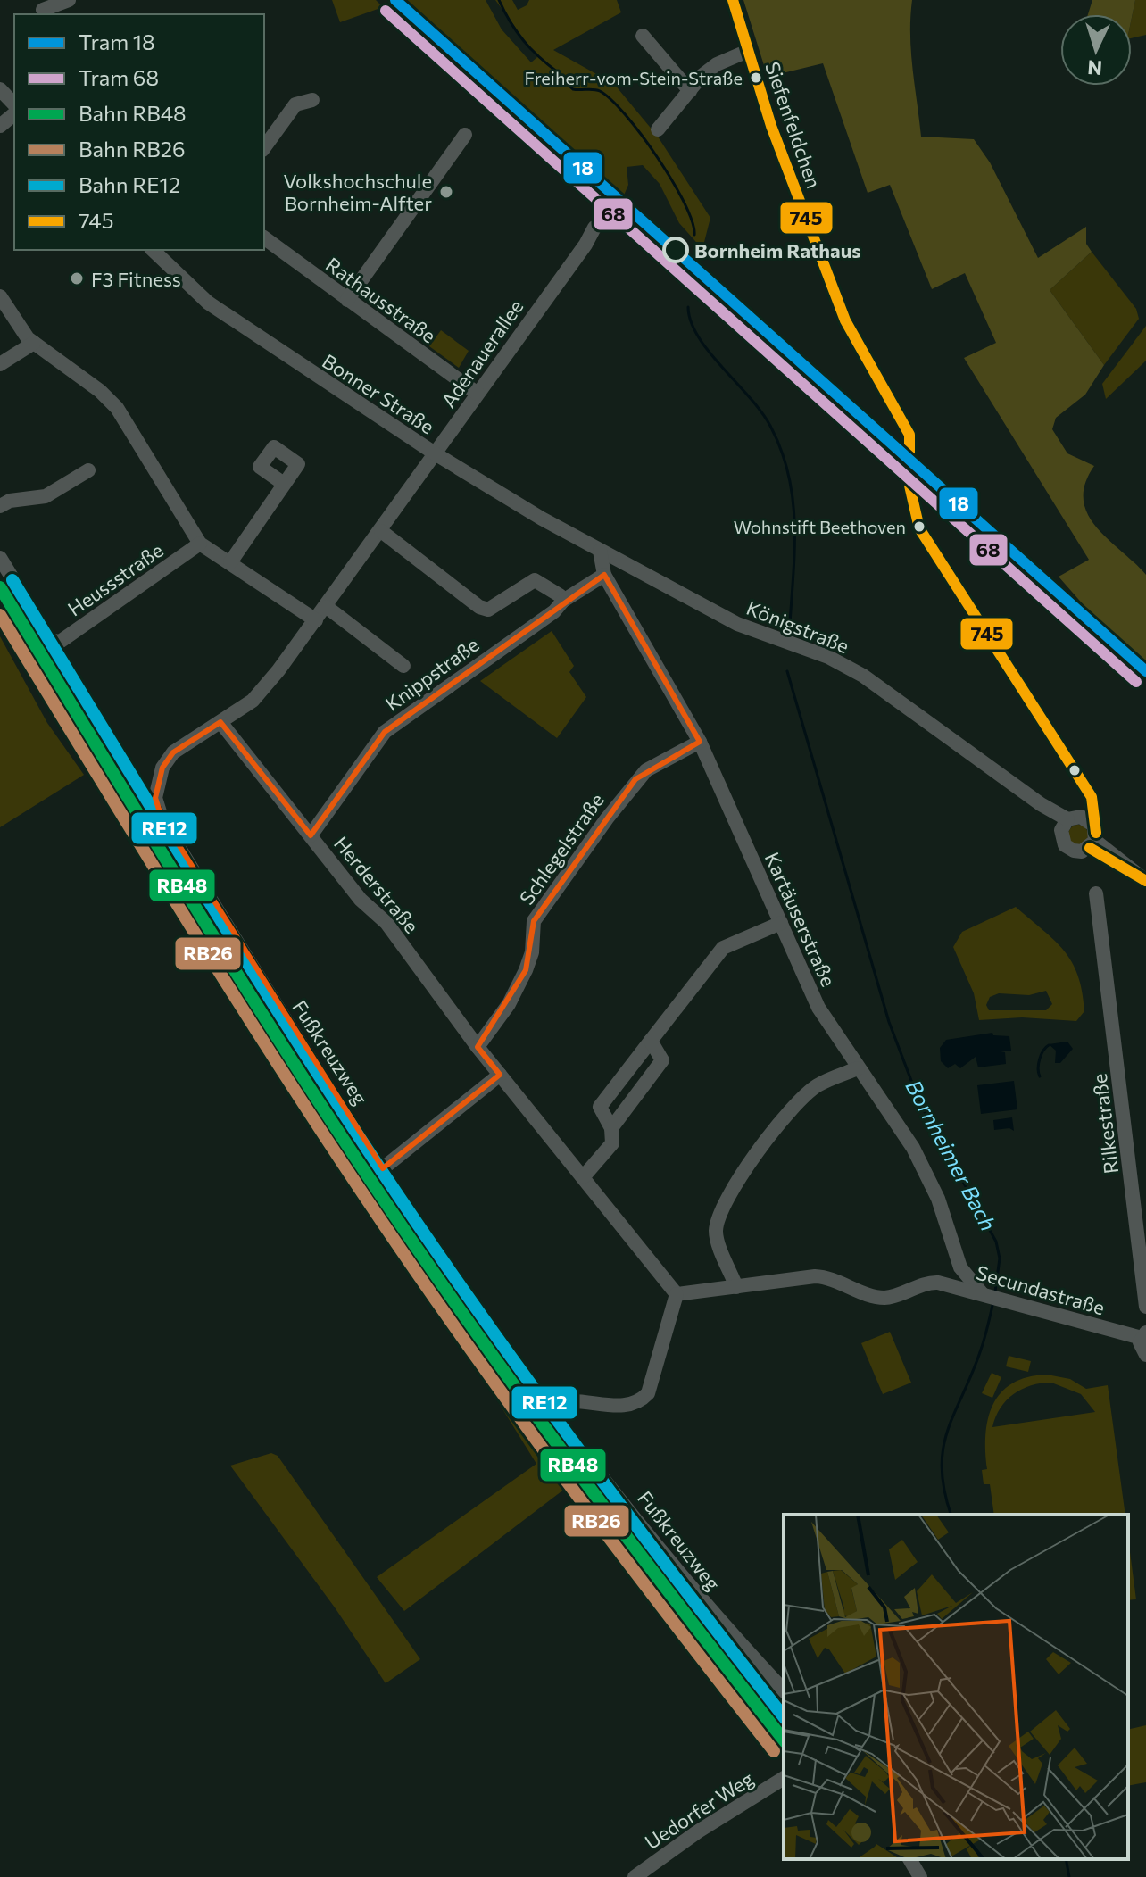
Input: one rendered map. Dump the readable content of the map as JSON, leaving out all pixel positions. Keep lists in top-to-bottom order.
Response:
{
  "streets": {
    "street": [
      "Siefenfeldchen",
      "Rathausstraße",
      "Adenauerallee",
      "Bonner Straße",
      "Heussstraße",
      "Königstraße",
      "Knippstraße",
      "Schlegelstraße",
      "Herderstraße",
      "Kartäuserstraße",
      "Fußkreuzweg",
      "Rilkestraße",
      "Secundastraße",
      "Uedorfer Weg"
    ]
  },
  "crossings": [
    ["Siefenfeldchen", "Königstraße"],
    ["Rathausstraße", "Adenauerallee"],
    ["Adenauerallee", "Bonner Straße"],
    ["Adenauerallee", "Herderstraße"],
    ["Adenauerallee", "Fußkreuzweg"],
    ["Bonner Straße", "Königstraße"],
    ["Bonner Straße", "Kartäuserstraße"],
    ["Königstraße", "Kartäuserstraße"],
    ["Knippstraße", "Herderstraße"],
    ["Knippstraße", "Kartäuserstraße"],
    ["Schlegelstraße", "Herderstraße"],
    ["Schlegelstraße", "Kartäuserstraße"],
    ["Herderstraße", "Fußkreuzweg"],
    ["Herderstraße", "Secundastraße"],
    ["Kartäuserstraße", "Secundastraße"]
  ],
  "water": ["Bornheimer Bach"],
  "places": [
    "Freiherr-vom-Stein-Straße",
    "Volkshochschule Bornheim-Alfter",
    "Bornheim Rathaus",
    "F3 Fitness",
    "Wohnstift Beethoven"
  ],
  "lines": [
    "tram line 18",
    "transit line 745",
    "tram line 68",
    "rail line RE12",
    "rail line RB48",
    "rail line RB26"
  ],
  "legend": [
    "Tram 18",
    "Tram 68",
    "Bahn RB48",
    "Bahn RB26",
    "Bahn RE12",
    "745"
  ],
  "north": "bottom"
}
